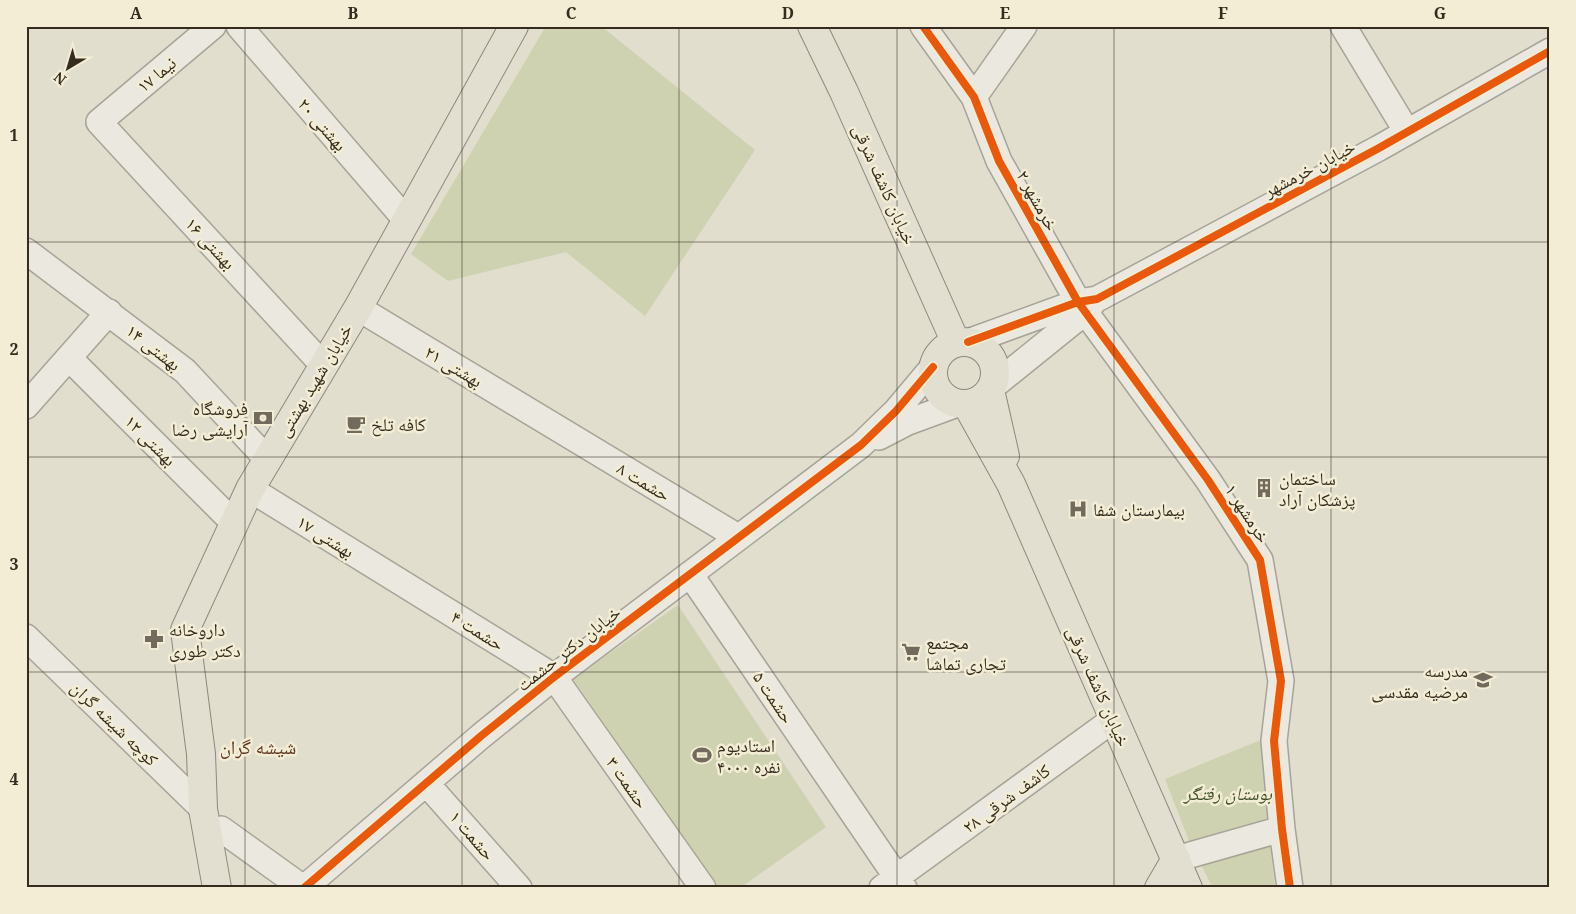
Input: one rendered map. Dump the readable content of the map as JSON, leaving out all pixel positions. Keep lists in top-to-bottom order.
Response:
{
  "streets": {
    "main road": ["خیابان کاشف شرقی", "خیابان شهید بهشتی"],
    "street": [
      "نیما ۱۷",
      "بهشتی ۲۰",
      "خیابان خرمشهر",
      "خرمشهر ۲",
      "بهشتی ۱۶",
      "بهشتی ۱۴",
      "بهشتی ۲۱",
      "بهشتی ۱۲",
      "حشمت ۸",
      "خرمشهر ۱",
      "بهشتی ۱۷",
      "حشمت ۴",
      "خیابان دکتر حشمت",
      "حشمت ۵",
      "کوچه شیشه گران",
      "حشمت ۳",
      "کاشف شرقی ۲۸",
      "حشمت ۱"
    ]
  },
  "crossings": [
    ["نیما ۱۷", "بهشتی ۱۶"],
    ["بهشتی ۲۰", "خیابان شهید بهشتی"],
    ["خیابان خرمشهر", "خرمشهر ۲"],
    ["خیابان خرمشهر", "خرمشهر ۱"],
    ["خیابان کاشف شرقی", "کاشف شرقی ۲۸"],
    ["خرمشهر ۲", "خرمشهر ۱"],
    ["بهشتی ۱۶", "خیابان شهید بهشتی"],
    ["بهشتی ۱۴", "خیابان شهید بهشتی"],
    ["بهشتی ۲۱", "خیابان شهید بهشتی"],
    ["بهشتی ۲۱", "حشمت ۸"],
    ["خیابان شهید بهشتی", "بهشتی ۱۲"],
    ["خیابان شهید بهشتی", "بهشتی ۱۷"],
    ["خیابان شهید بهشتی", "کوچه شیشه گران"],
    ["حشمت ۸", "خیابان دکتر حشمت"],
    ["بهشتی ۱۷", "حشمت ۴"],
    ["حشمت ۴", "خیابان دکتر حشمت"],
    ["حشمت ۴", "حشمت ۳"],
    ["خیابان دکتر حشمت", "حشمت ۵"],
    ["خیابان دکتر حشمت", "حشمت ۳"],
    ["خیابان دکتر حشمت", "حشمت ۱"],
    ["حشمت ۵", "کاشف شرقی ۲۸"]
  ],
  "districts": ["شیشه گران"],
  "parks": ["بوستان رفتگر"],
  "places": {
    "bank": ["فروشگاه آرایشی رضا"],
    "cafe": ["کافه تلخ"],
    "building": ["ساختمان پزشکان آراد"],
    "hospital": ["بیمارستان شفا"],
    "pharmacy": ["داروخانه دکتر طوری"],
    "supermarket": ["مجتمع تجاری تماشا"],
    "school or university": ["مدرسه مرضیه مقدسی"],
    "sports": ["استادیوم ۴۰۰۰ نفره"]
  },
  "north": "bottom left",
  "grid": {
    "columns": [
      "A",
      "B",
      "C",
      "D",
      "E",
      "F",
      "G"
    ],
    "rows": [
      "1",
      "2",
      "3",
      "4"
    ]
  }
}
